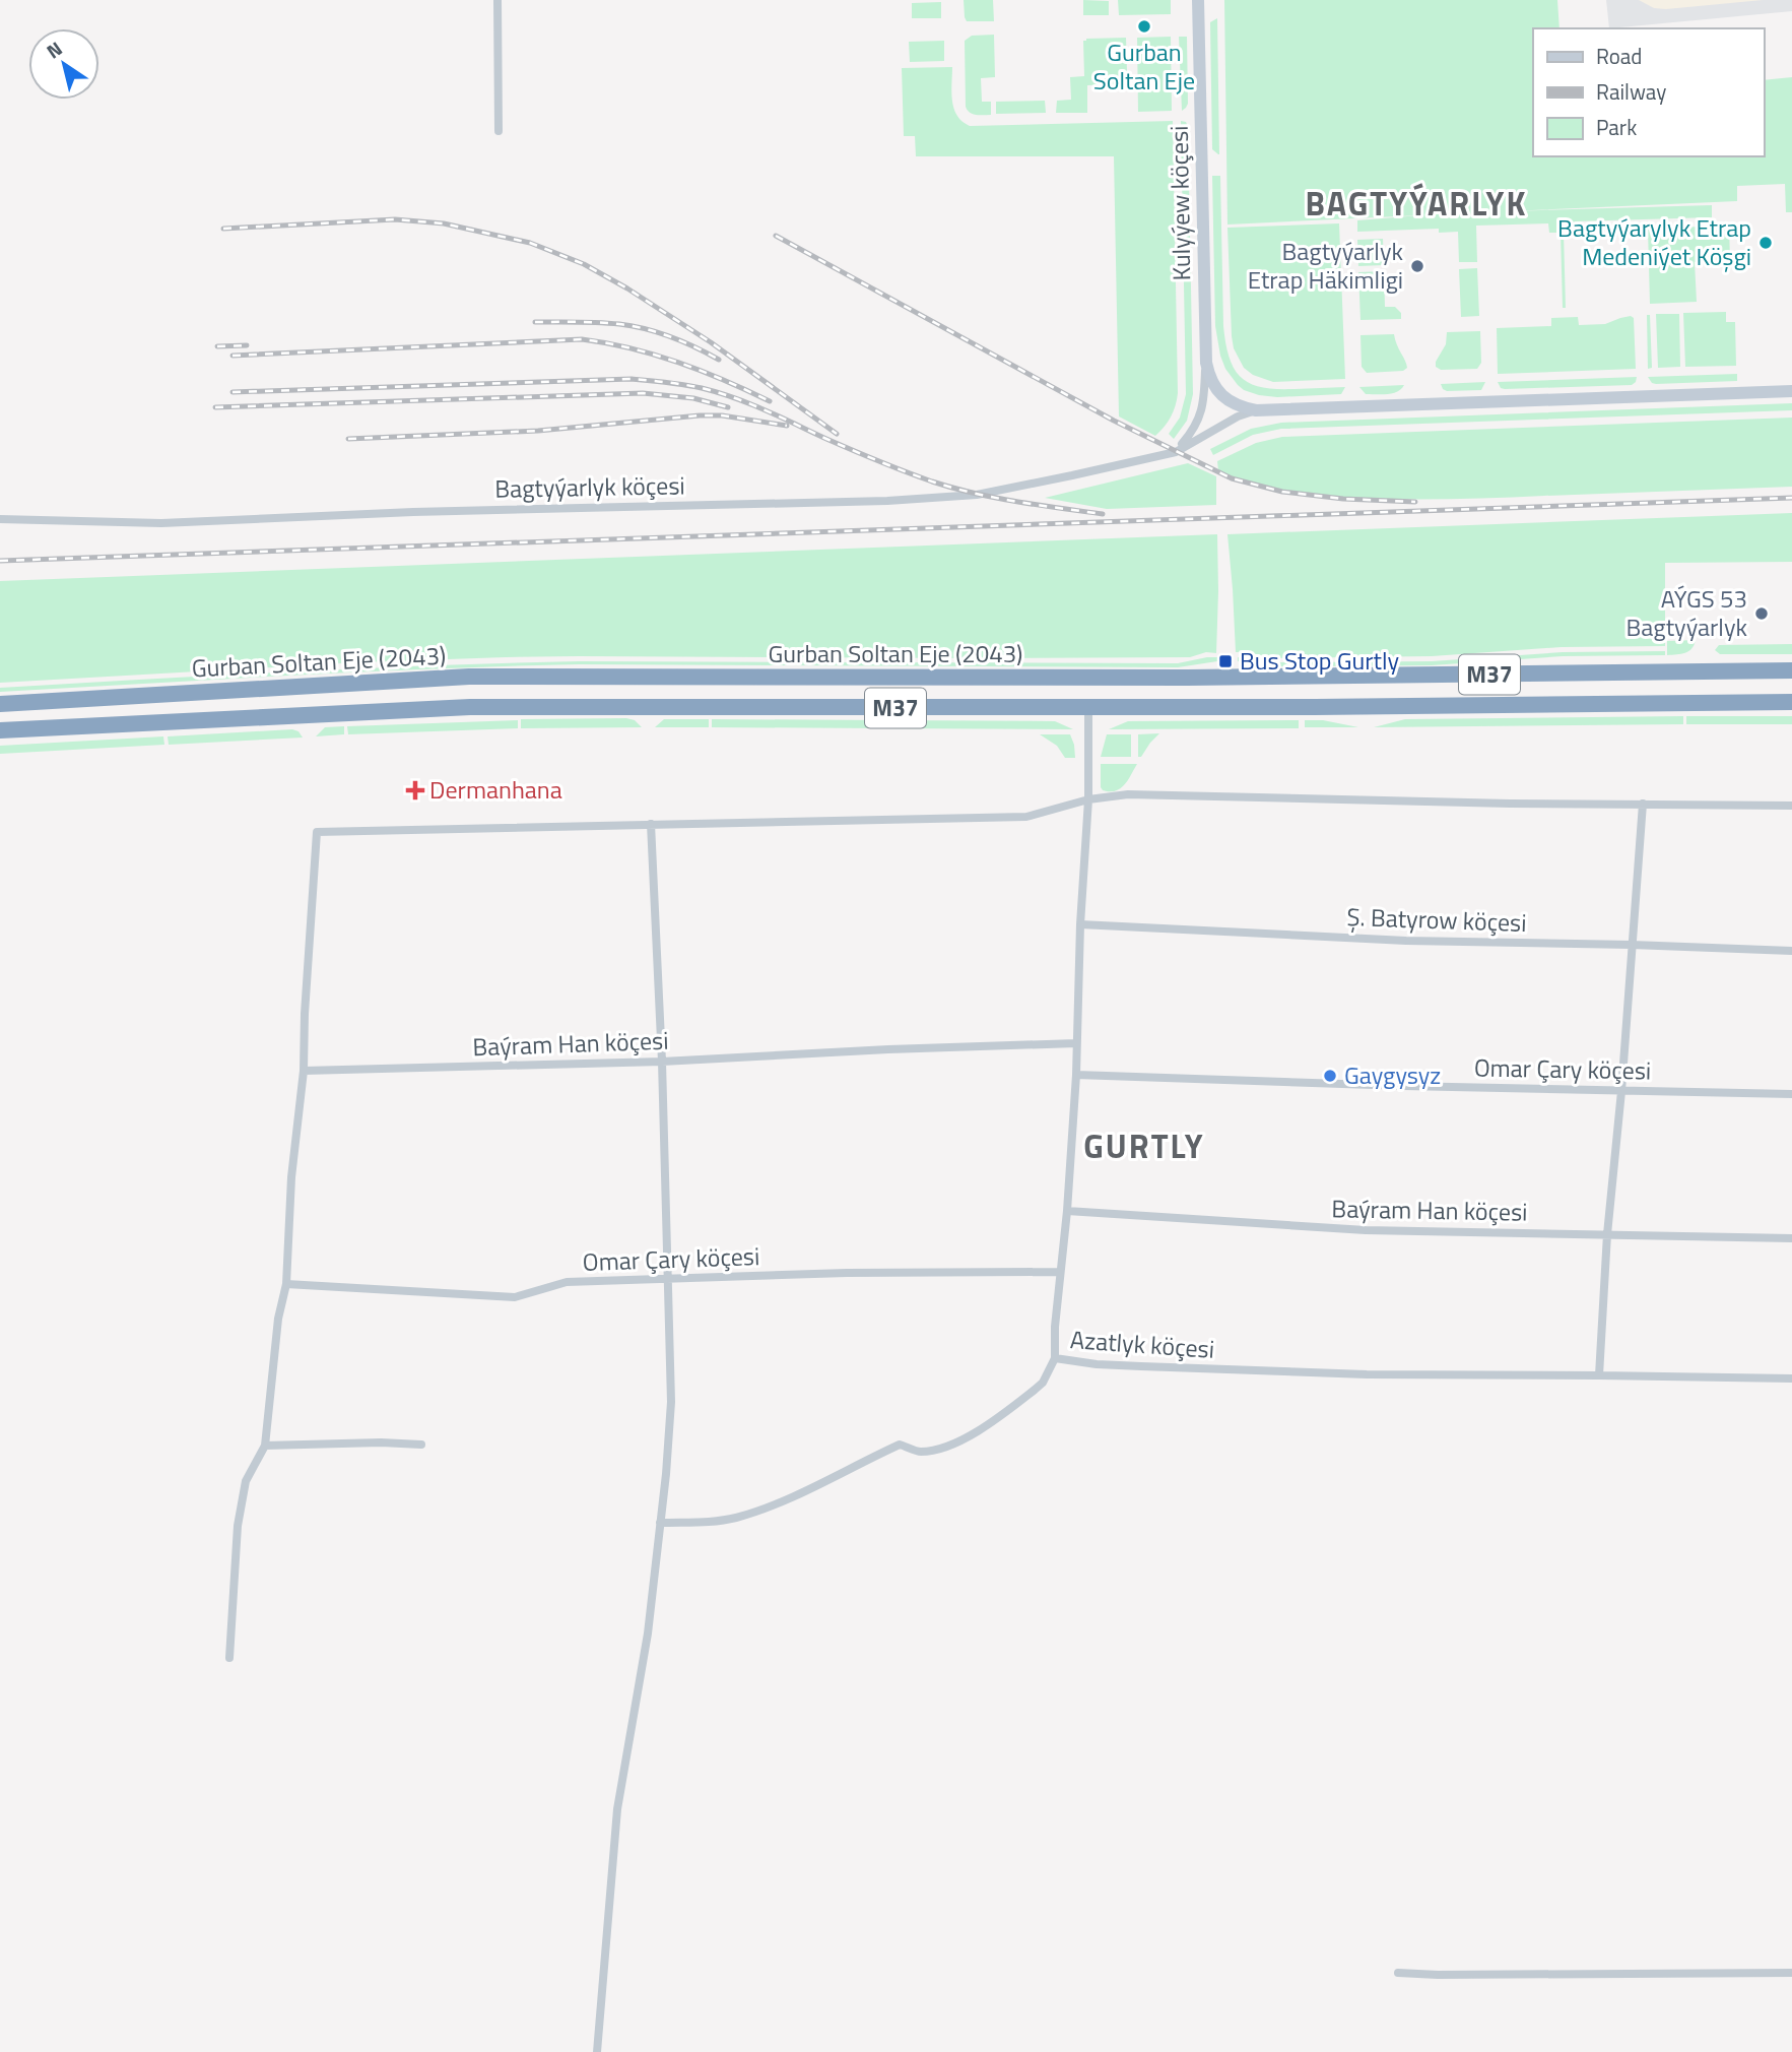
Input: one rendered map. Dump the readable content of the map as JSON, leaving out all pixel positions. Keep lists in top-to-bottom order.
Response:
{
  "streets": {
    "highway": ["Gurban Soltan Eje (2043)", "M37"],
    "street": [
      "Kulyýew köçesi",
      "Bagtyýarlyk köçesi",
      "Ş. Batyrow köçesi",
      "Baýram Han köçesi",
      "Omar Çary köçesi",
      "Azatlyk köçesi"
    ]
  },
  "crossings": [
    ["Gurban Soltan Eje (2043)", "Azatlyk köçesi"],
    ["Ş. Batyrow köçesi", "Azatlyk köçesi"],
    ["Baýram Han köçesi", "Azatlyk köçesi"],
    ["Omar Çary köçesi", "Azatlyk köçesi"]
  ],
  "districts": ["BAGTYÝARLYK", "GURTLY"],
  "places": {
    "other": [
      "Gurban Soltan Eje",
      "Bagtyýarylyk Etrap Medeniýet Köşgi",
      "Bagtyýarlyk Etrap Häkimligi",
      "AÝGS 53 Bagtyýarlyk",
      "Gaygysyz"
    ],
    "transit": ["Bus Stop Gurtly"],
    "health": ["Dermanhana"]
  },
  "legend": ["Road", "Railway", "Park"],
  "north": "top left"
}
